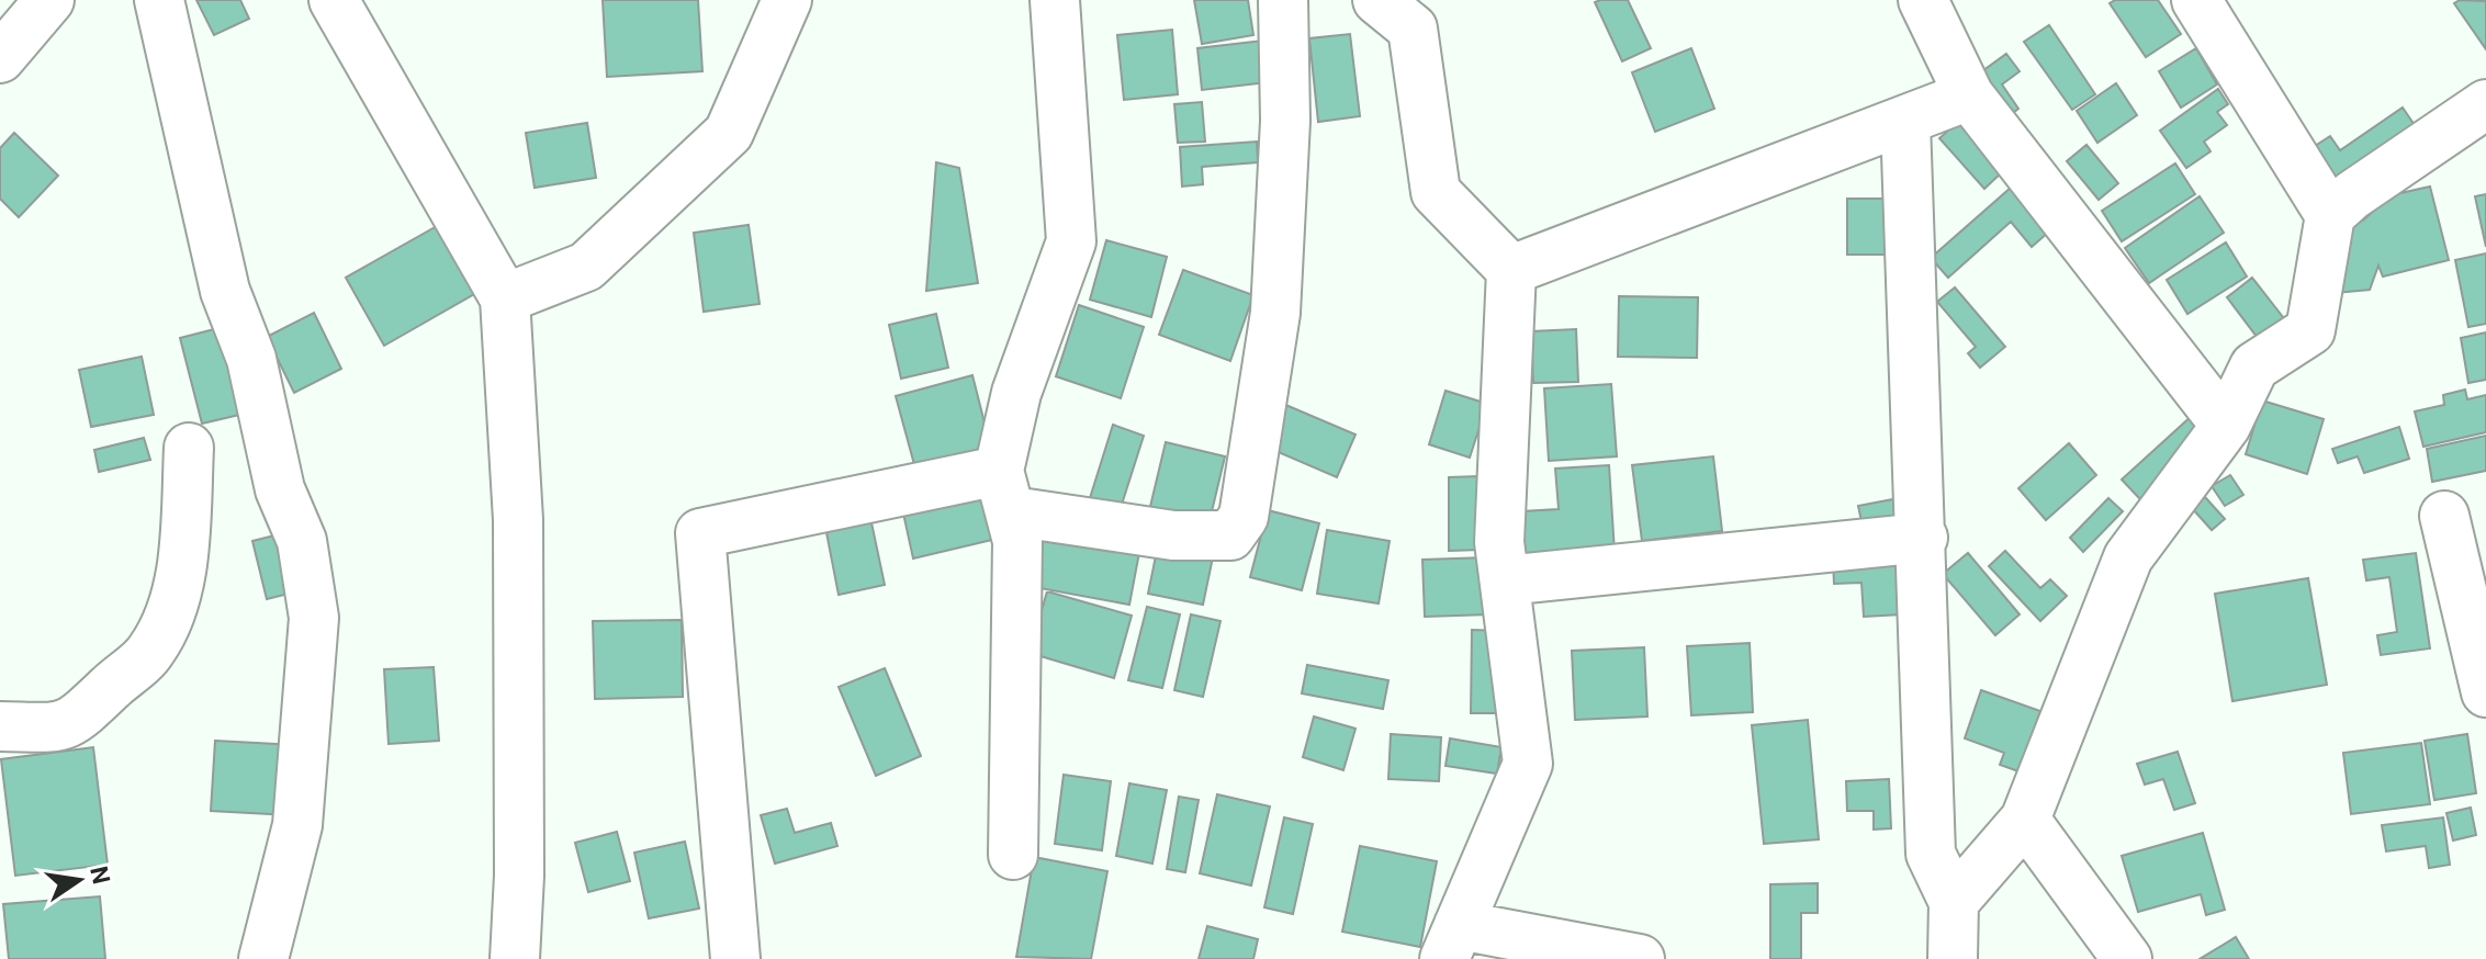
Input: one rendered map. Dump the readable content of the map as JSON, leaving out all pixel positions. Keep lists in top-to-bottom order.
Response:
{
  "north": "right"
}
